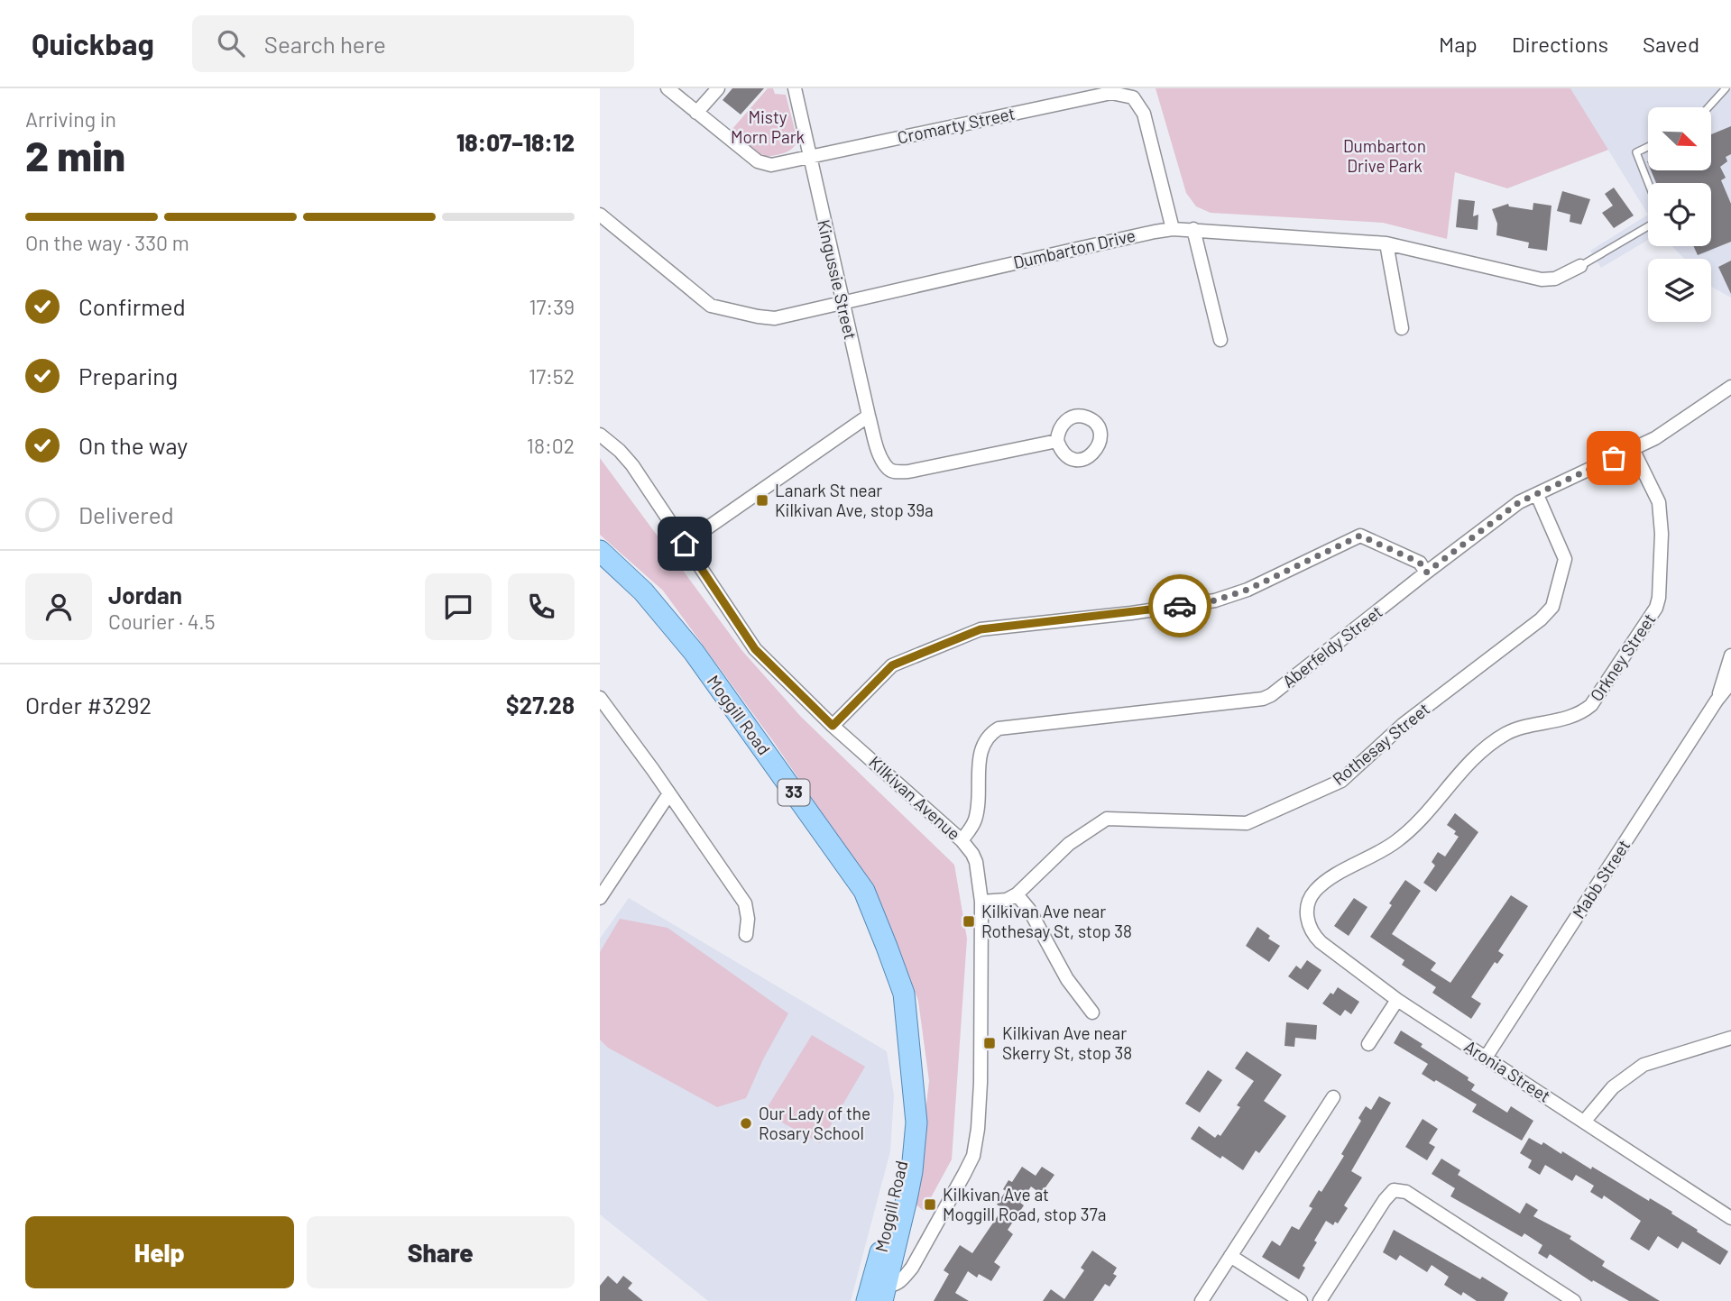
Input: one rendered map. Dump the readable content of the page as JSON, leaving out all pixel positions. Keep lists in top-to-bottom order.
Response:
{
  "streets": {
    "main road": ["Moggill Road", "33"],
    "street": [
      "Cromarty Street",
      "Dumbarton Drive",
      "Kingussie Street",
      "Aberfeldy Street",
      "Orkney Street",
      "Rothesay Street",
      "Kilkivan Avenue",
      "Mabb Street",
      "Aronia Street"
    ]
  },
  "crossings": [
    ["Cromarty Street", "Dumbarton Drive"],
    ["Cromarty Street", "Kingussie Street"],
    ["Dumbarton Drive", "Kingussie Street"],
    ["Aberfeldy Street", "Orkney Street"],
    ["Aberfeldy Street", "Rothesay Street"],
    ["Aberfeldy Street", "Kilkivan Avenue"],
    ["Orkney Street", "Aronia Street"],
    ["Moggill Road", "Kilkivan Avenue"],
    ["Mabb Street", "Aronia Street"]
  ],
  "parks": ["Misty Morn Park", "Dumbarton Drive Park"],
  "places": {
    "transit": [
      "Lanark St near Kilkivan Ave, stop 39a",
      "Kilkivan Ave near Rothesay St, stop 38",
      "Kilkivan Ave near Skerry St, stop 38",
      "Kilkivan Ave at Moggill Road, stop 37a"
    ],
    "other": ["Our Lady of the Rosary School"]
  },
  "north": "bottom right",
  "page": {
    "header": "Quickbag",
    "search": "Search here",
    "nav": ["Map", "Directions", "Saved"],
    "heading": ["2 min", "Arriving in", "18:07–18:12"],
    "panel": [
      "Jordan",
      "Courier · 4.5",
      "Order #3292",
      "$27.28"
    ],
    "bar": "On the way · 330 m",
    "list": [
      ["Confirmed", "17:39"],
      ["Preparing", "17:52"],
      ["On the way", "18:02"],
      "Delivered"
    ],
    "buttons": ["Help", "Share"]
  }
}
